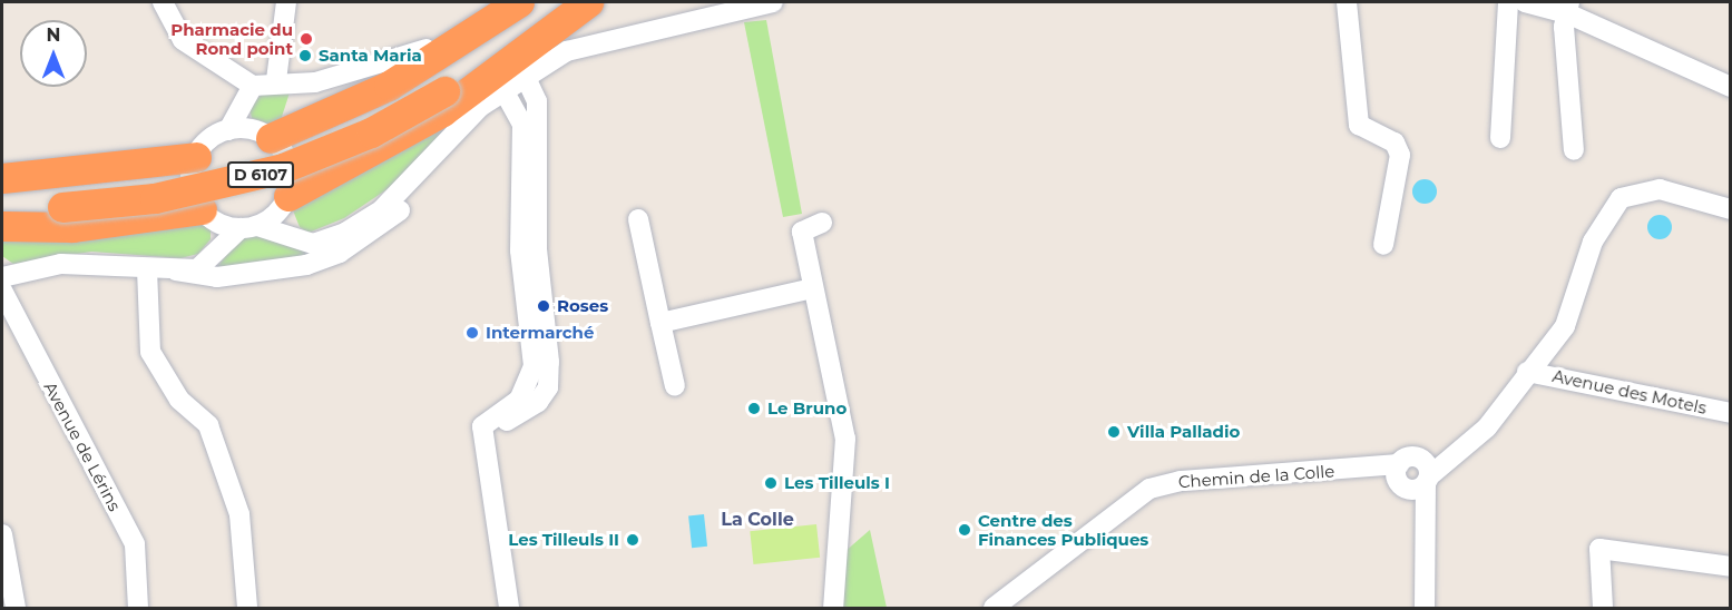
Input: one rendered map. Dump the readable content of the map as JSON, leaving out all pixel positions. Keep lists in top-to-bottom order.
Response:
{
  "streets": {
    "highway": ["D 6107"],
    "street": ["Avenue des Motels", "Avenue de Lérins", "Chemin de la Colle"]
  },
  "districts": ["La Colle"],
  "places": [
    "Pharmacie du Rond point",
    "Santa Maria",
    "Roses",
    "Intermarché",
    "Le Bruno",
    "Villa Palladio",
    "Les Tilleuls I",
    "Centre des Finances Publiques",
    "Les Tilleuls II"
  ],
  "north": "top"
}
